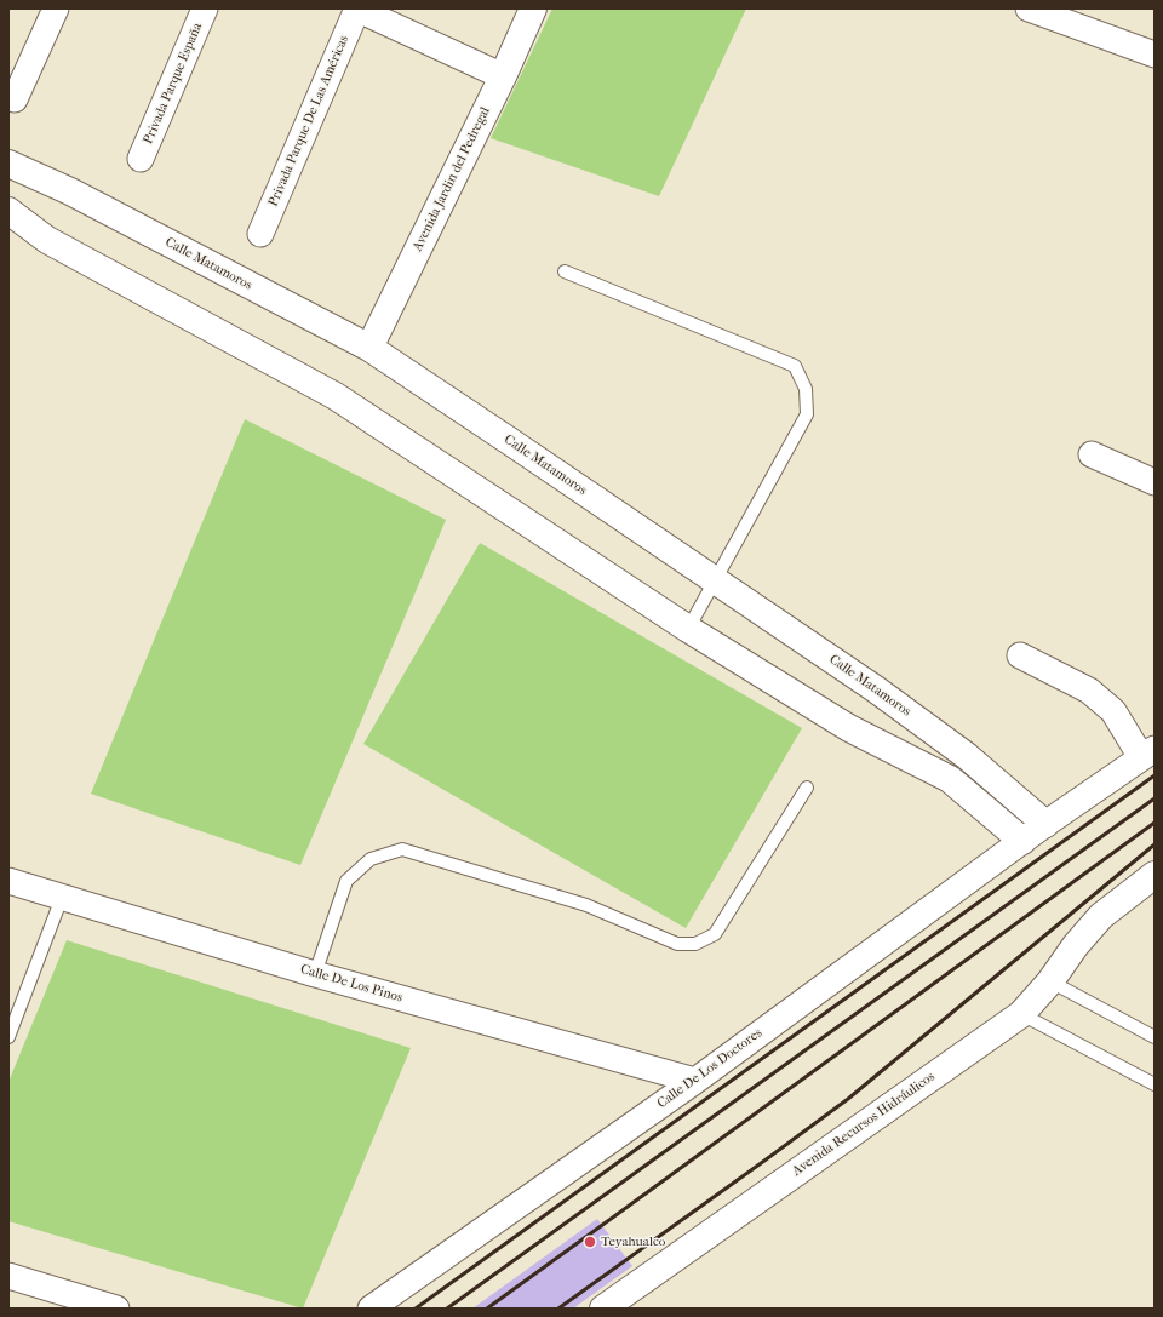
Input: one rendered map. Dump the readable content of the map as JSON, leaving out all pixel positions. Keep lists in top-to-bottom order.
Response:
{
  "streets": {
    "street": [
      "Privada Parque España",
      "Privada Parque De Las Américas",
      "Avenida Jardin del Pedregal",
      "Calle Matamoros",
      "Calle De Los Pinos",
      "Calle De Los Doctores",
      "Avenida Recursos Hidráulicos"
    ]
  },
  "crossings": [
    ["Avenida Jardin del Pedregal", "Calle Matamoros"],
    ["Calle Matamoros", "Calle De Los Doctores"],
    ["Calle De Los Pinos", "Calle De Los Doctores"]
  ],
  "places": ["Teyahualco"]
}
